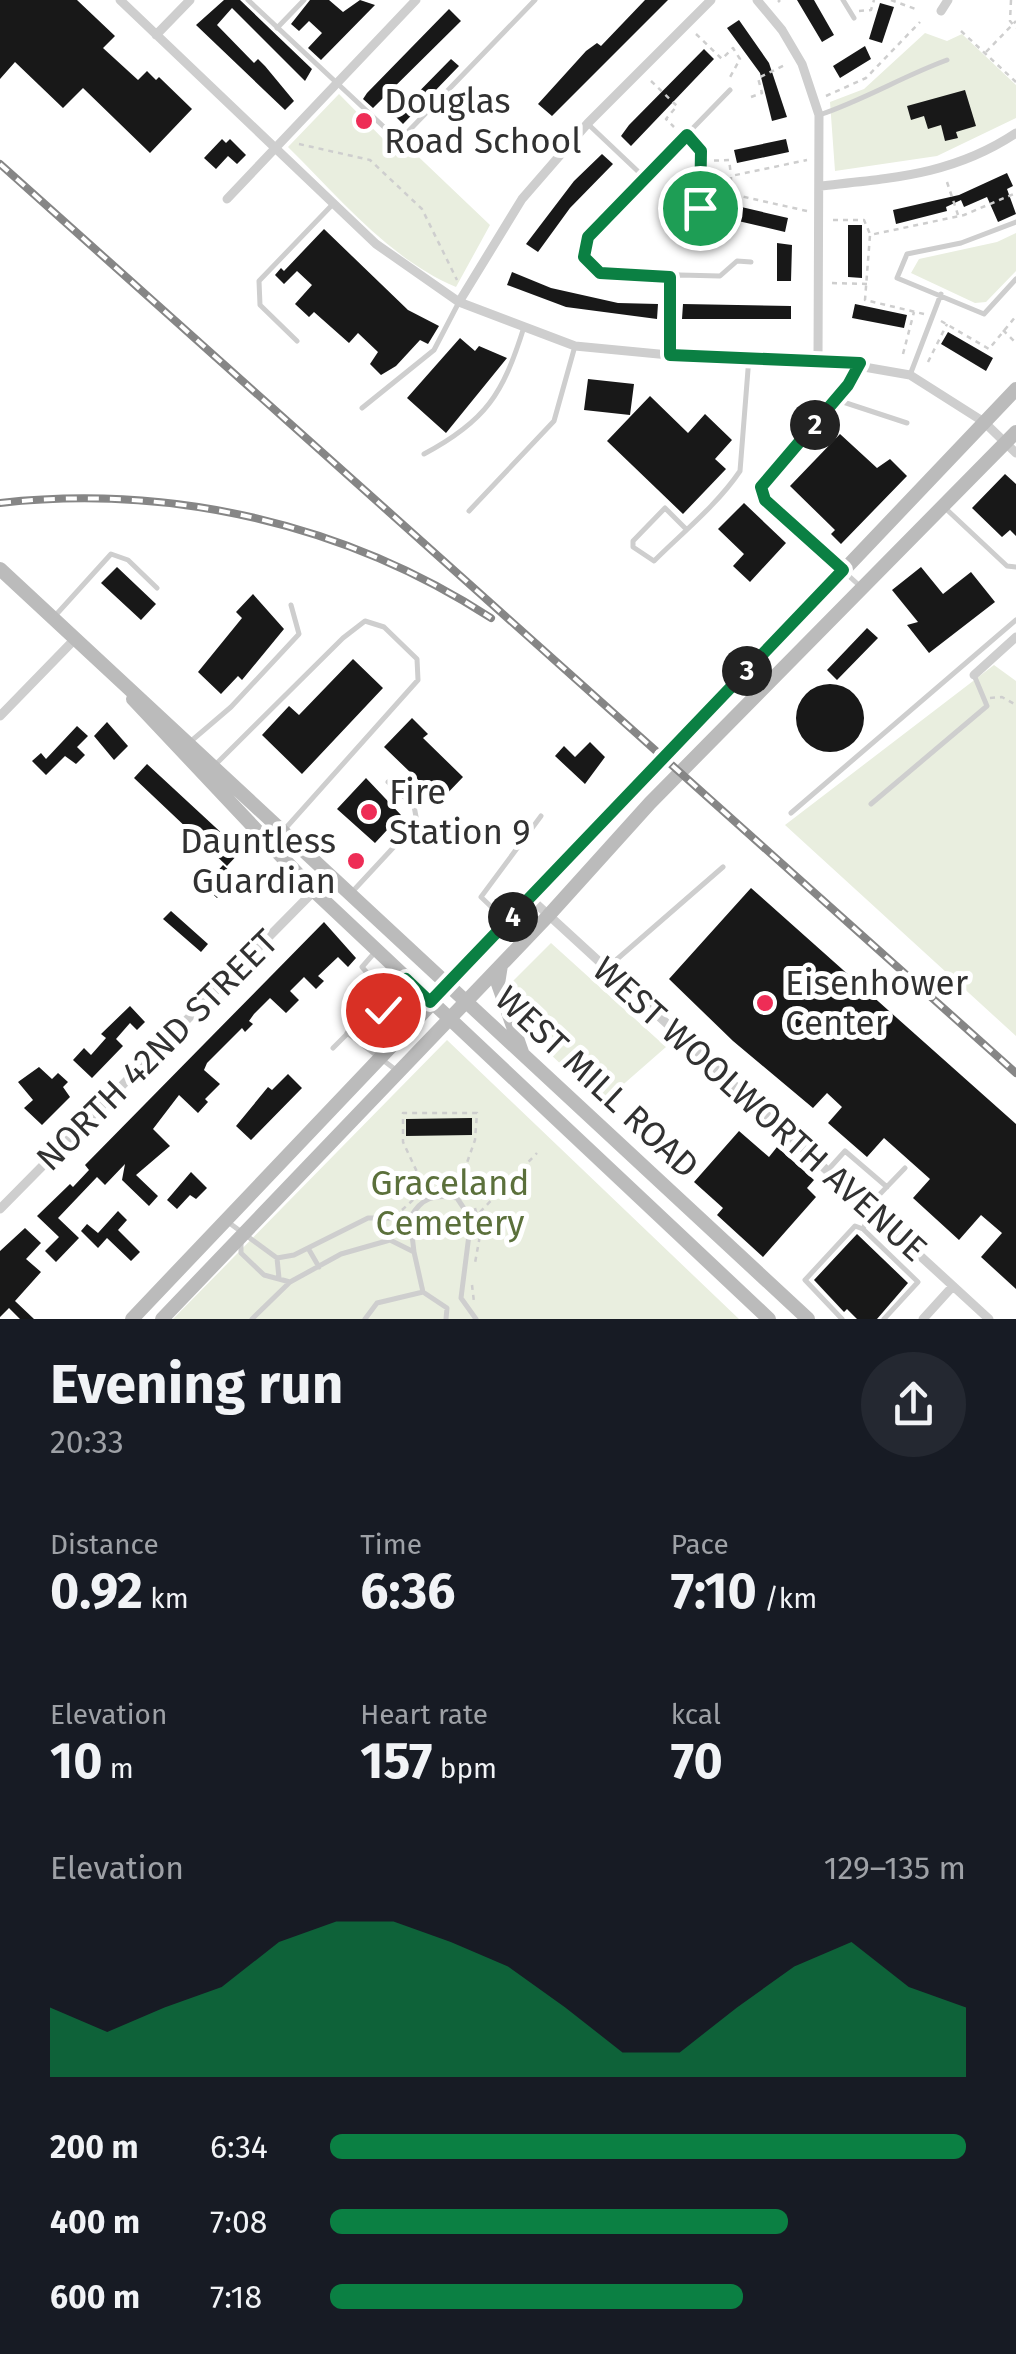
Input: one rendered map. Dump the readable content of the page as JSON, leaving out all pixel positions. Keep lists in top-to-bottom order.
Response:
{
  "streets": {
    "main road": ["WEST MILL ROAD"],
    "street": ["NORTH 42ND STREET", "WEST WOOLWORTH AVENUE"]
  },
  "crossings": [
    ["NORTH 42ND STREET", "WEST MILL ROAD"]
  ],
  "parks": ["Graceland Cemetery"],
  "places": [
    "Douglas Road School",
    "Fire Station 9",
    "Dauntless Guardian",
    "Eisenhower Center"
  ],
  "page": {
    "pins": ["2", "3", "4"],
    "heading": ["Evening run", "20:33"],
    "stats": [
      ["Distance", "0.92 km"],
      ["Time", "6:36"],
      ["Pace", "7:10 /km"],
      ["Elevation", "10 m"],
      ["Heart rate", "157 bpm"],
      ["kcal", "70"]
    ],
    "chart": ["Elevation", "129–135 m"],
    "list": [
      {
        "name": "200 m",
        "note": "6:34"
      },
      {
        "name": "400 m",
        "note": "7:08"
      },
      {
        "name": "600 m",
        "note": "7:18"
      }
    ]
  }
}
